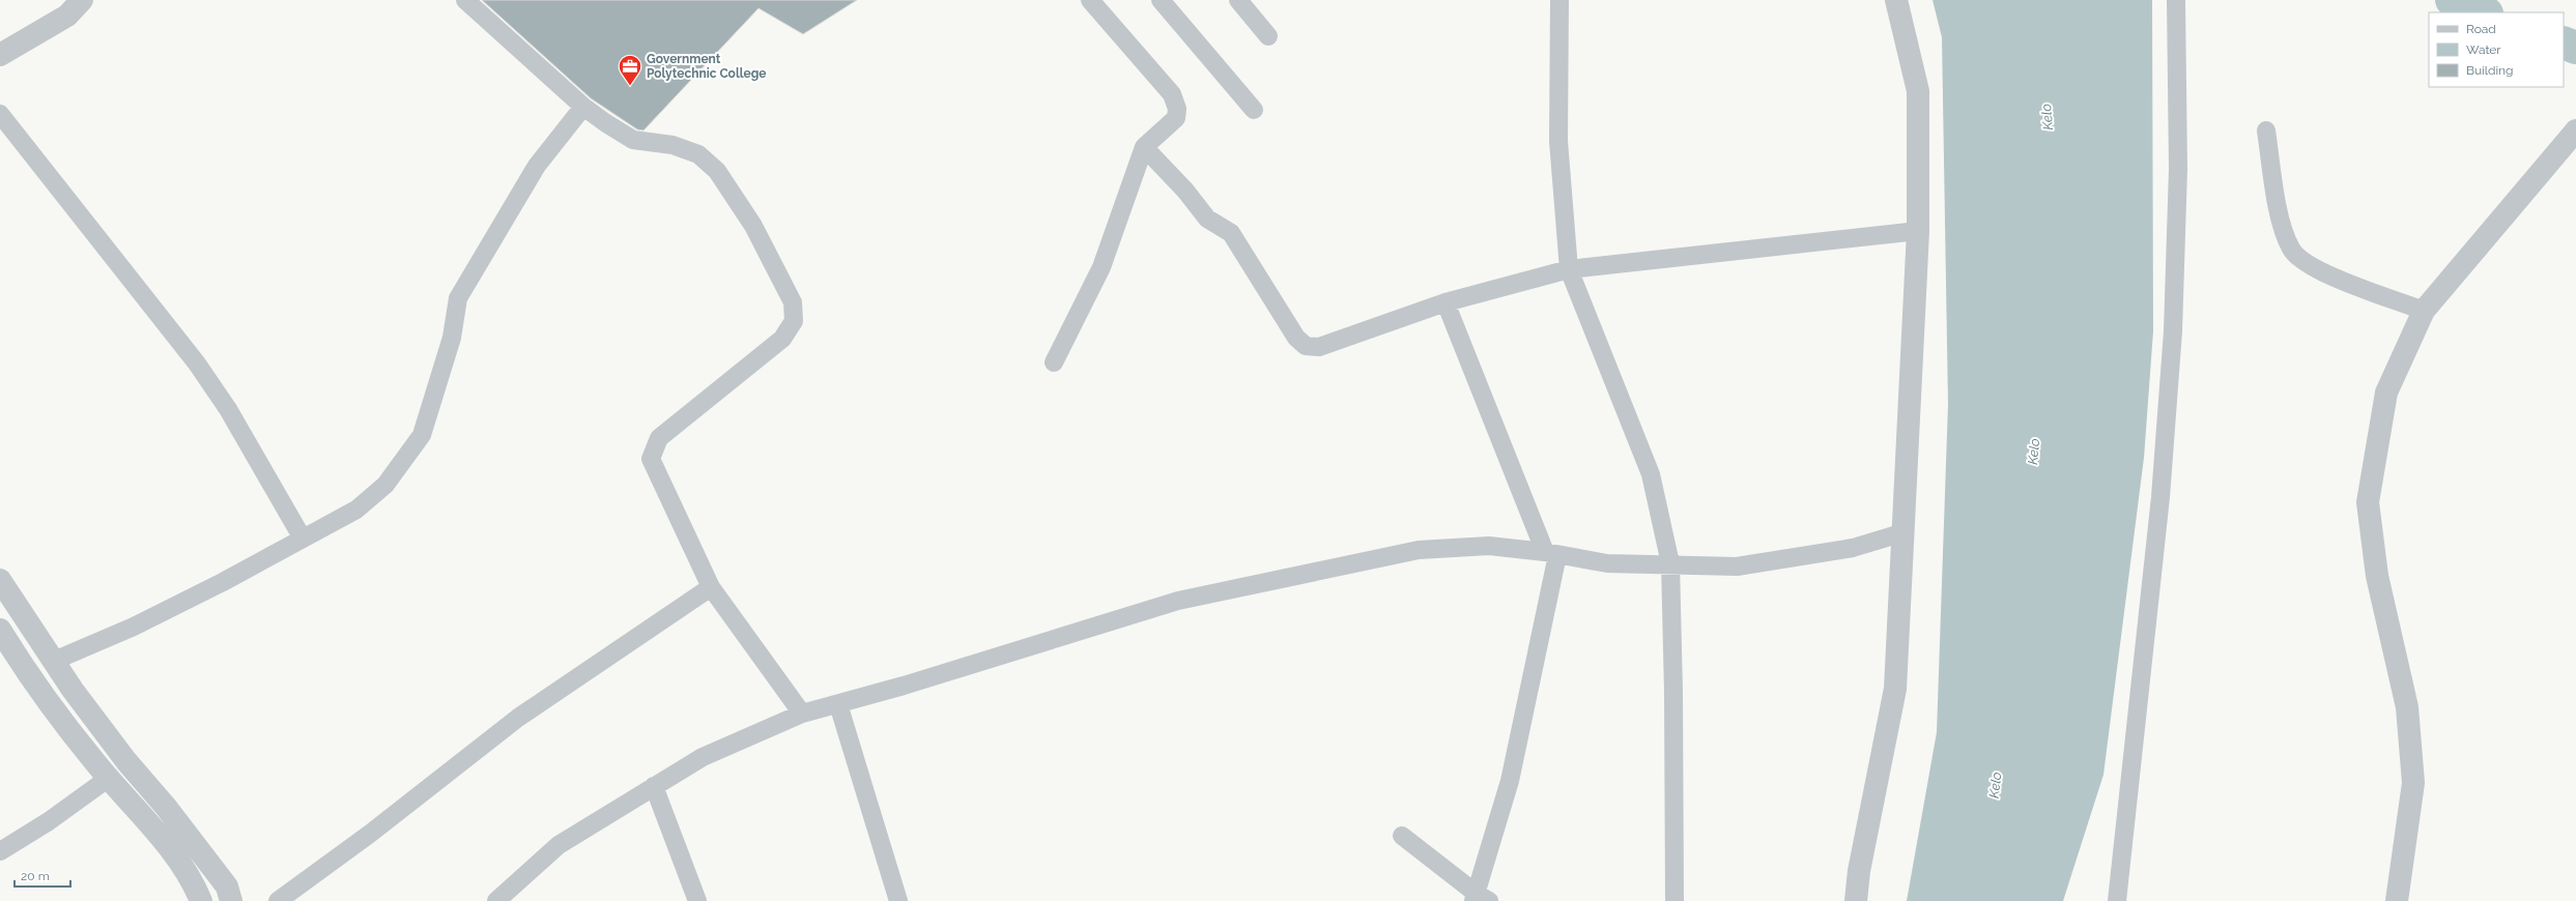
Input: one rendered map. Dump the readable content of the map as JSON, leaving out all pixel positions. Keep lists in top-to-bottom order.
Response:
{
  "water": ["Kelo"],
  "places": {
    "office": ["Government Polytechnic College"]
  },
  "legend": ["Road", "Water", "Building"],
  "scale_bar": "20 m"
}
